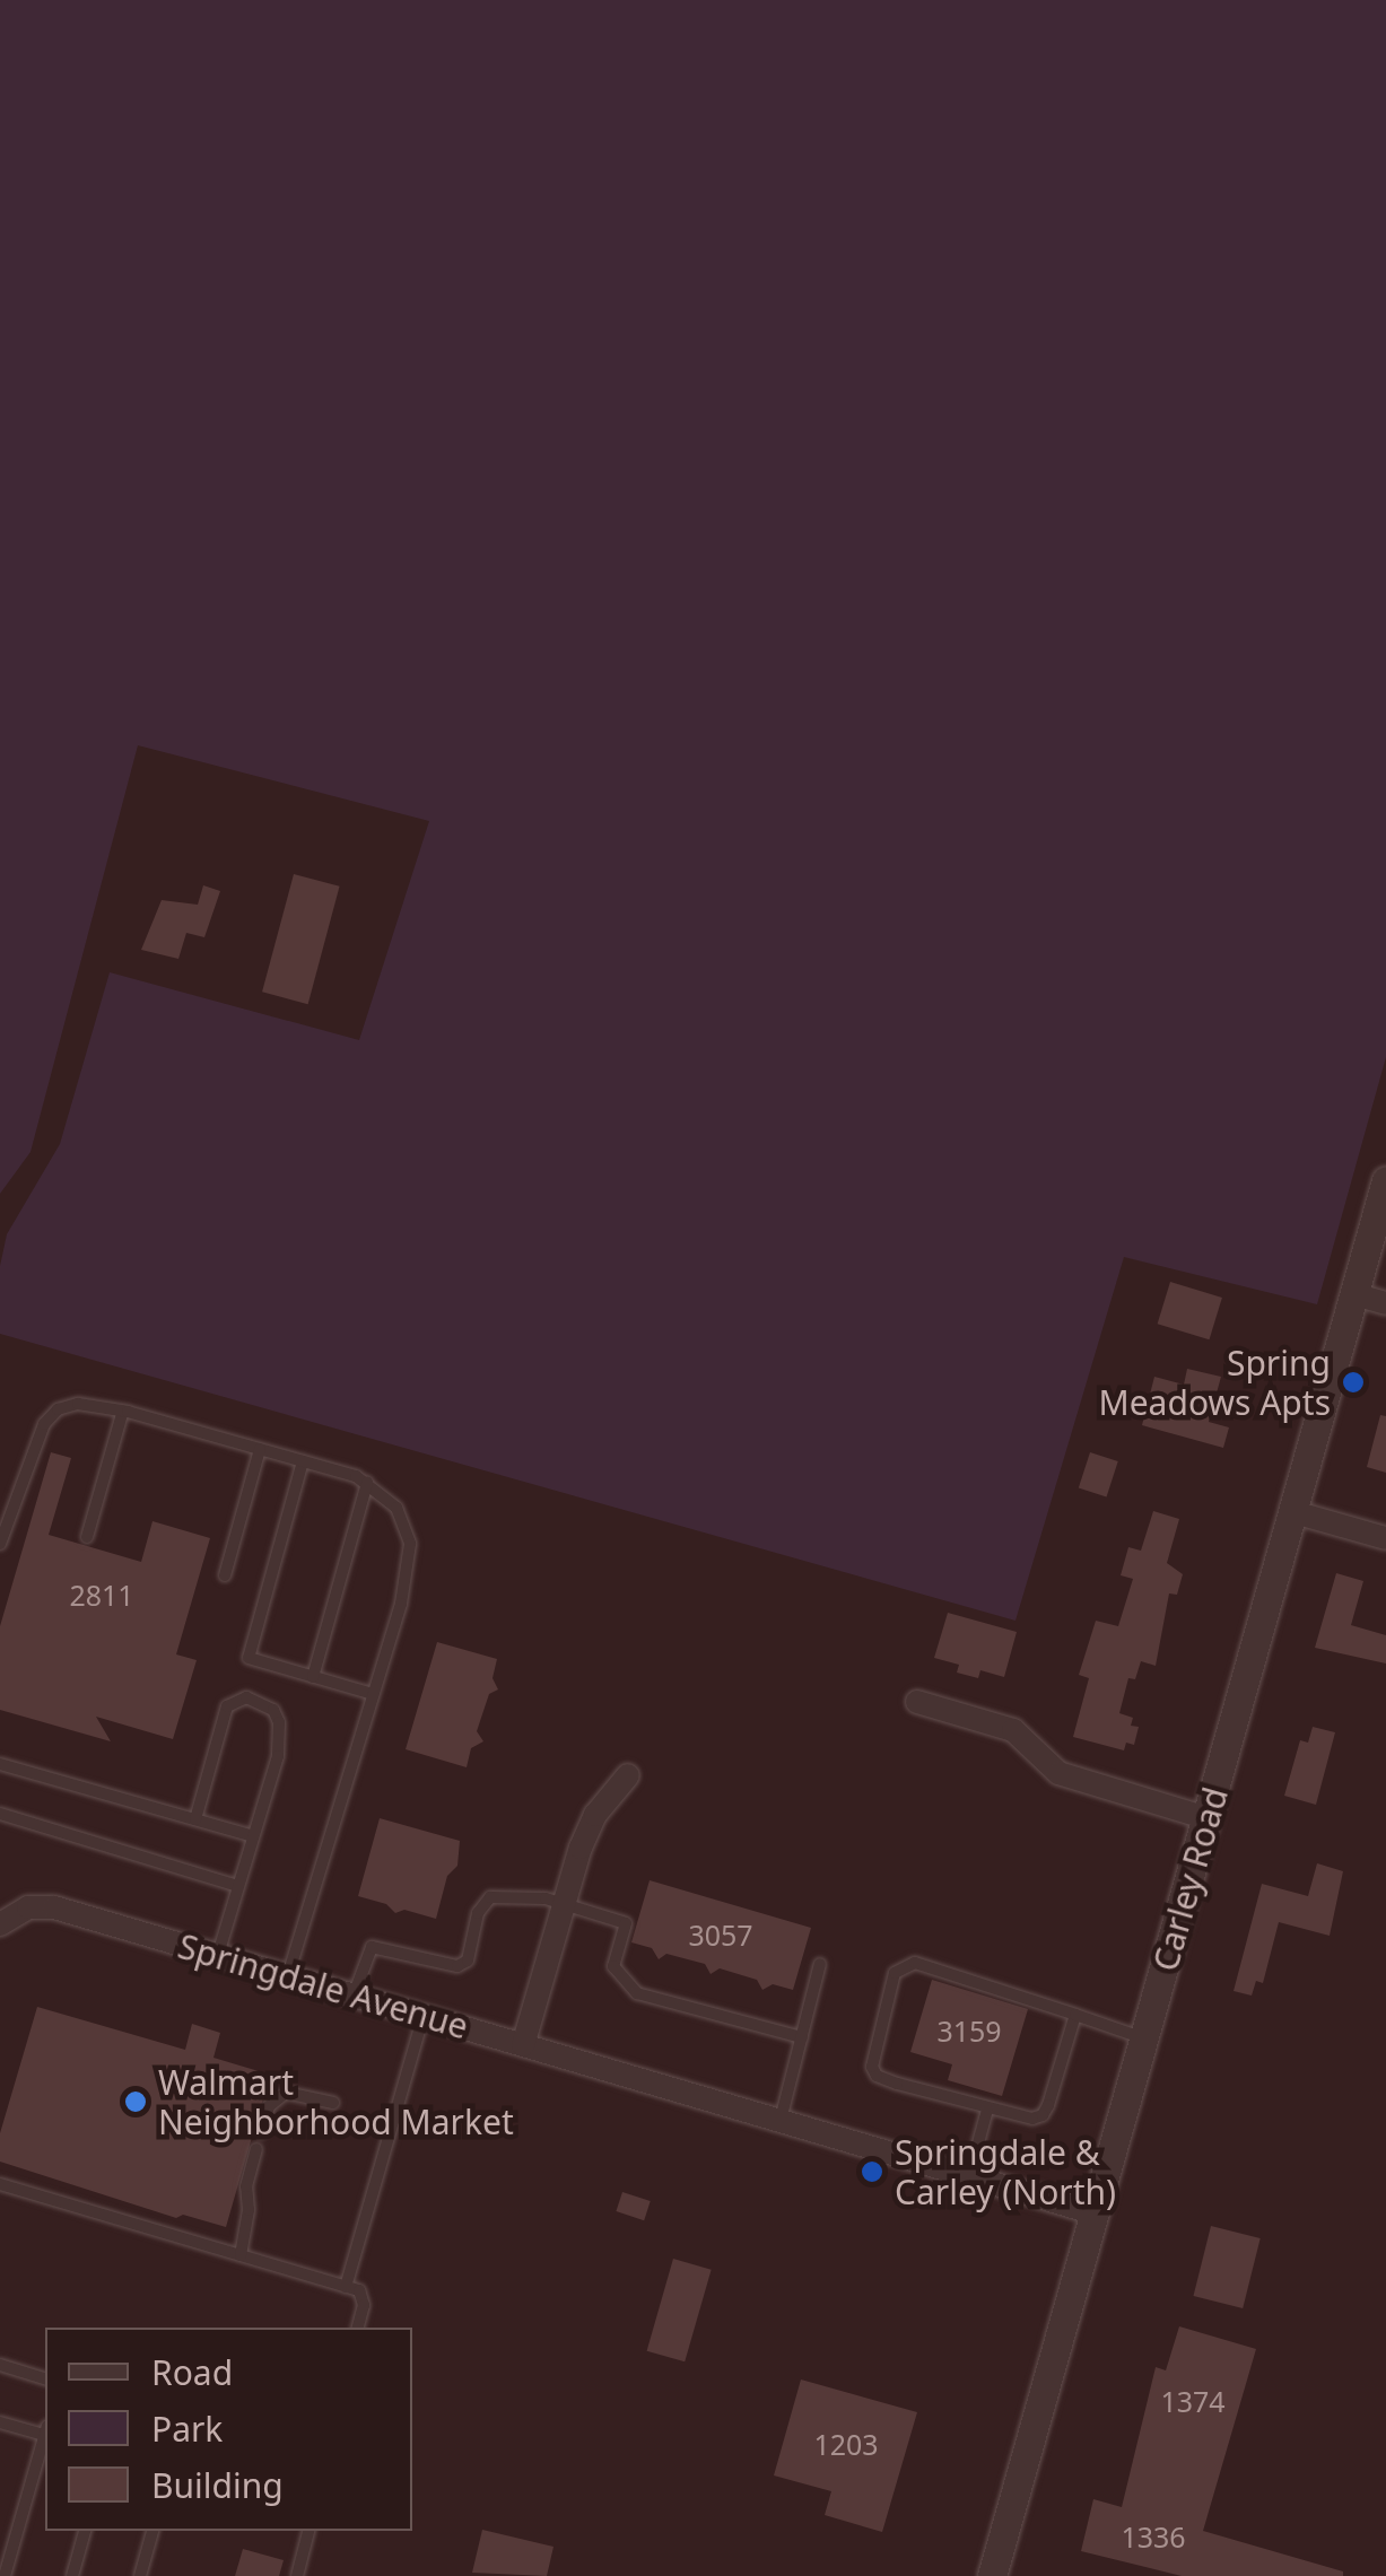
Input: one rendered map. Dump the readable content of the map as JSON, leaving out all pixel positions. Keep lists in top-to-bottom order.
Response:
{
  "streets": {
    "street": ["Carley Road", "Springdale Avenue"]
  },
  "crossings": [
    ["Carley Road", "Springdale Avenue"]
  ],
  "places": ["Spring Meadows Apts", "Walmart Neighborhood Market", "Springdale & Carley (North)"],
  "house_numbers": [
    "2811",
    "3057",
    "3159",
    "1374",
    "1203",
    "1336"
  ],
  "legend": ["Road", "Park", "Building"]
}
